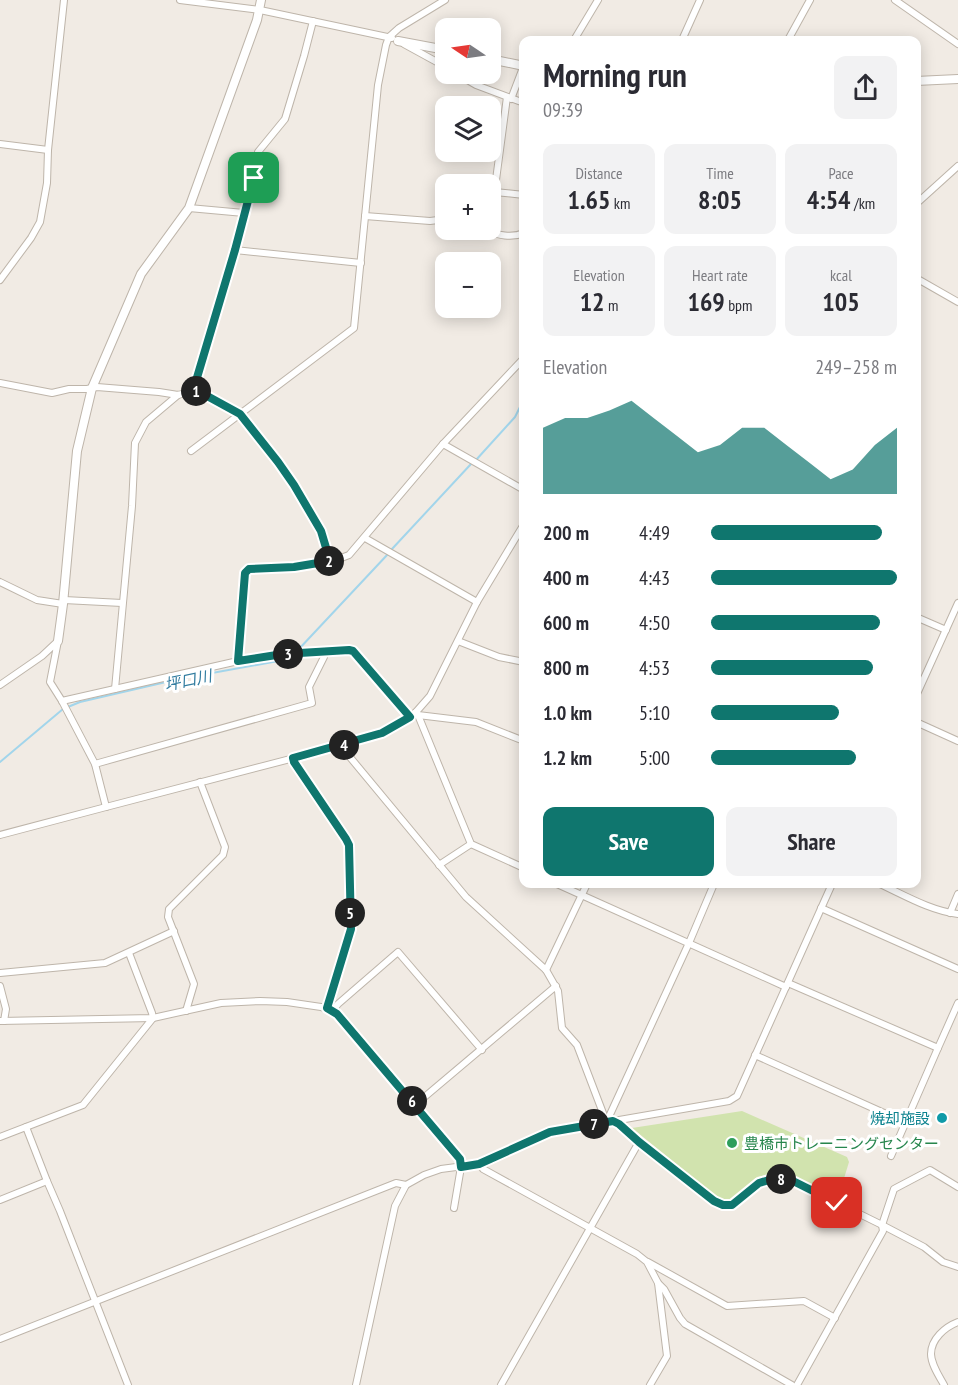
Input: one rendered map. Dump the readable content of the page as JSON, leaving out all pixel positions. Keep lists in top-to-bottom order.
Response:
{
  "water": ["坪口川"],
  "places": ["焼却施設", "豊橋市トレーニングセンター"],
  "north": "left",
  "page": {
    "map_buttons": ["+", "−"],
    "heading": ["Morning run", "09:39"],
    "stats": [
      ["Distance", "1.65 km"],
      ["Time", "8:05"],
      ["Pace", "4:54 /km"],
      ["Elevation", "12 m"],
      ["Heart rate", "169 bpm"],
      ["kcal", "105"]
    ],
    "chart": ["Elevation", "249–258 m"],
    "pins": [
      "1",
      "2",
      "3",
      "4",
      "5",
      "6",
      "7",
      "8"
    ],
    "list": [
      {
        "name": "200 m",
        "note": "4:49"
      },
      {
        "name": "400 m",
        "note": "4:43"
      },
      {
        "name": "600 m",
        "note": "4:50"
      },
      {
        "name": "800 m",
        "note": "4:53"
      },
      {
        "name": "1.0 km",
        "note": "5:10"
      },
      {
        "name": "1.2 km",
        "note": "5:00"
      }
    ],
    "buttons": ["Save", "Share"]
  }
}
